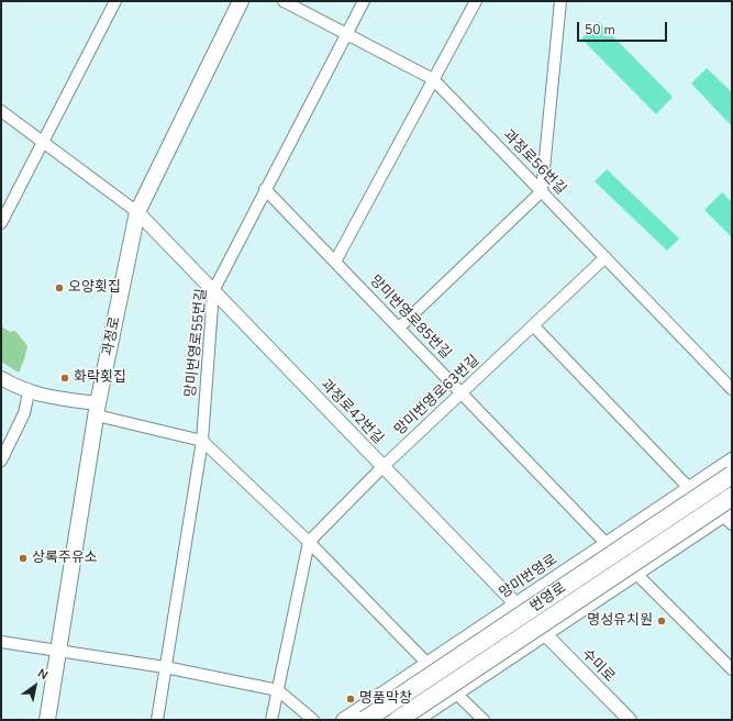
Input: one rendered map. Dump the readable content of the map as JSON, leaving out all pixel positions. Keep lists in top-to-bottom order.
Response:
{
  "streets": {
    "highway": ["번영로"],
    "main road": ["과정로"],
    "street": [
      "과정로56번길",
      "망미번영로85번길",
      "망미번영로55번길",
      "망미번영로63번길",
      "과정로42번길",
      "망미번영로",
      "수미로"
    ]
  },
  "crossings": [
    ["과정로56번길", "망미번영로55번길"],
    ["과정로56번길", "망미번영로63번길"],
    ["망미번영로85번길", "망미번영로55번길"],
    ["망미번영로85번길", "망미번영로63번길"],
    ["망미번영로85번길", "망미번영로"],
    ["과정로", "과정로42번길"],
    ["망미번영로55번길", "과정로42번길"],
    ["망미번영로63번길", "과정로42번길"],
    ["과정로42번길", "망미번영로"],
    ["과정로42번길", "수미로"]
  ],
  "places": [
    "오양횟집",
    "화락횟집",
    "상록주유소",
    "명성유치원",
    "명품막창"
  ],
  "scale_bar": "50 m",
  "north": "top right"
}
